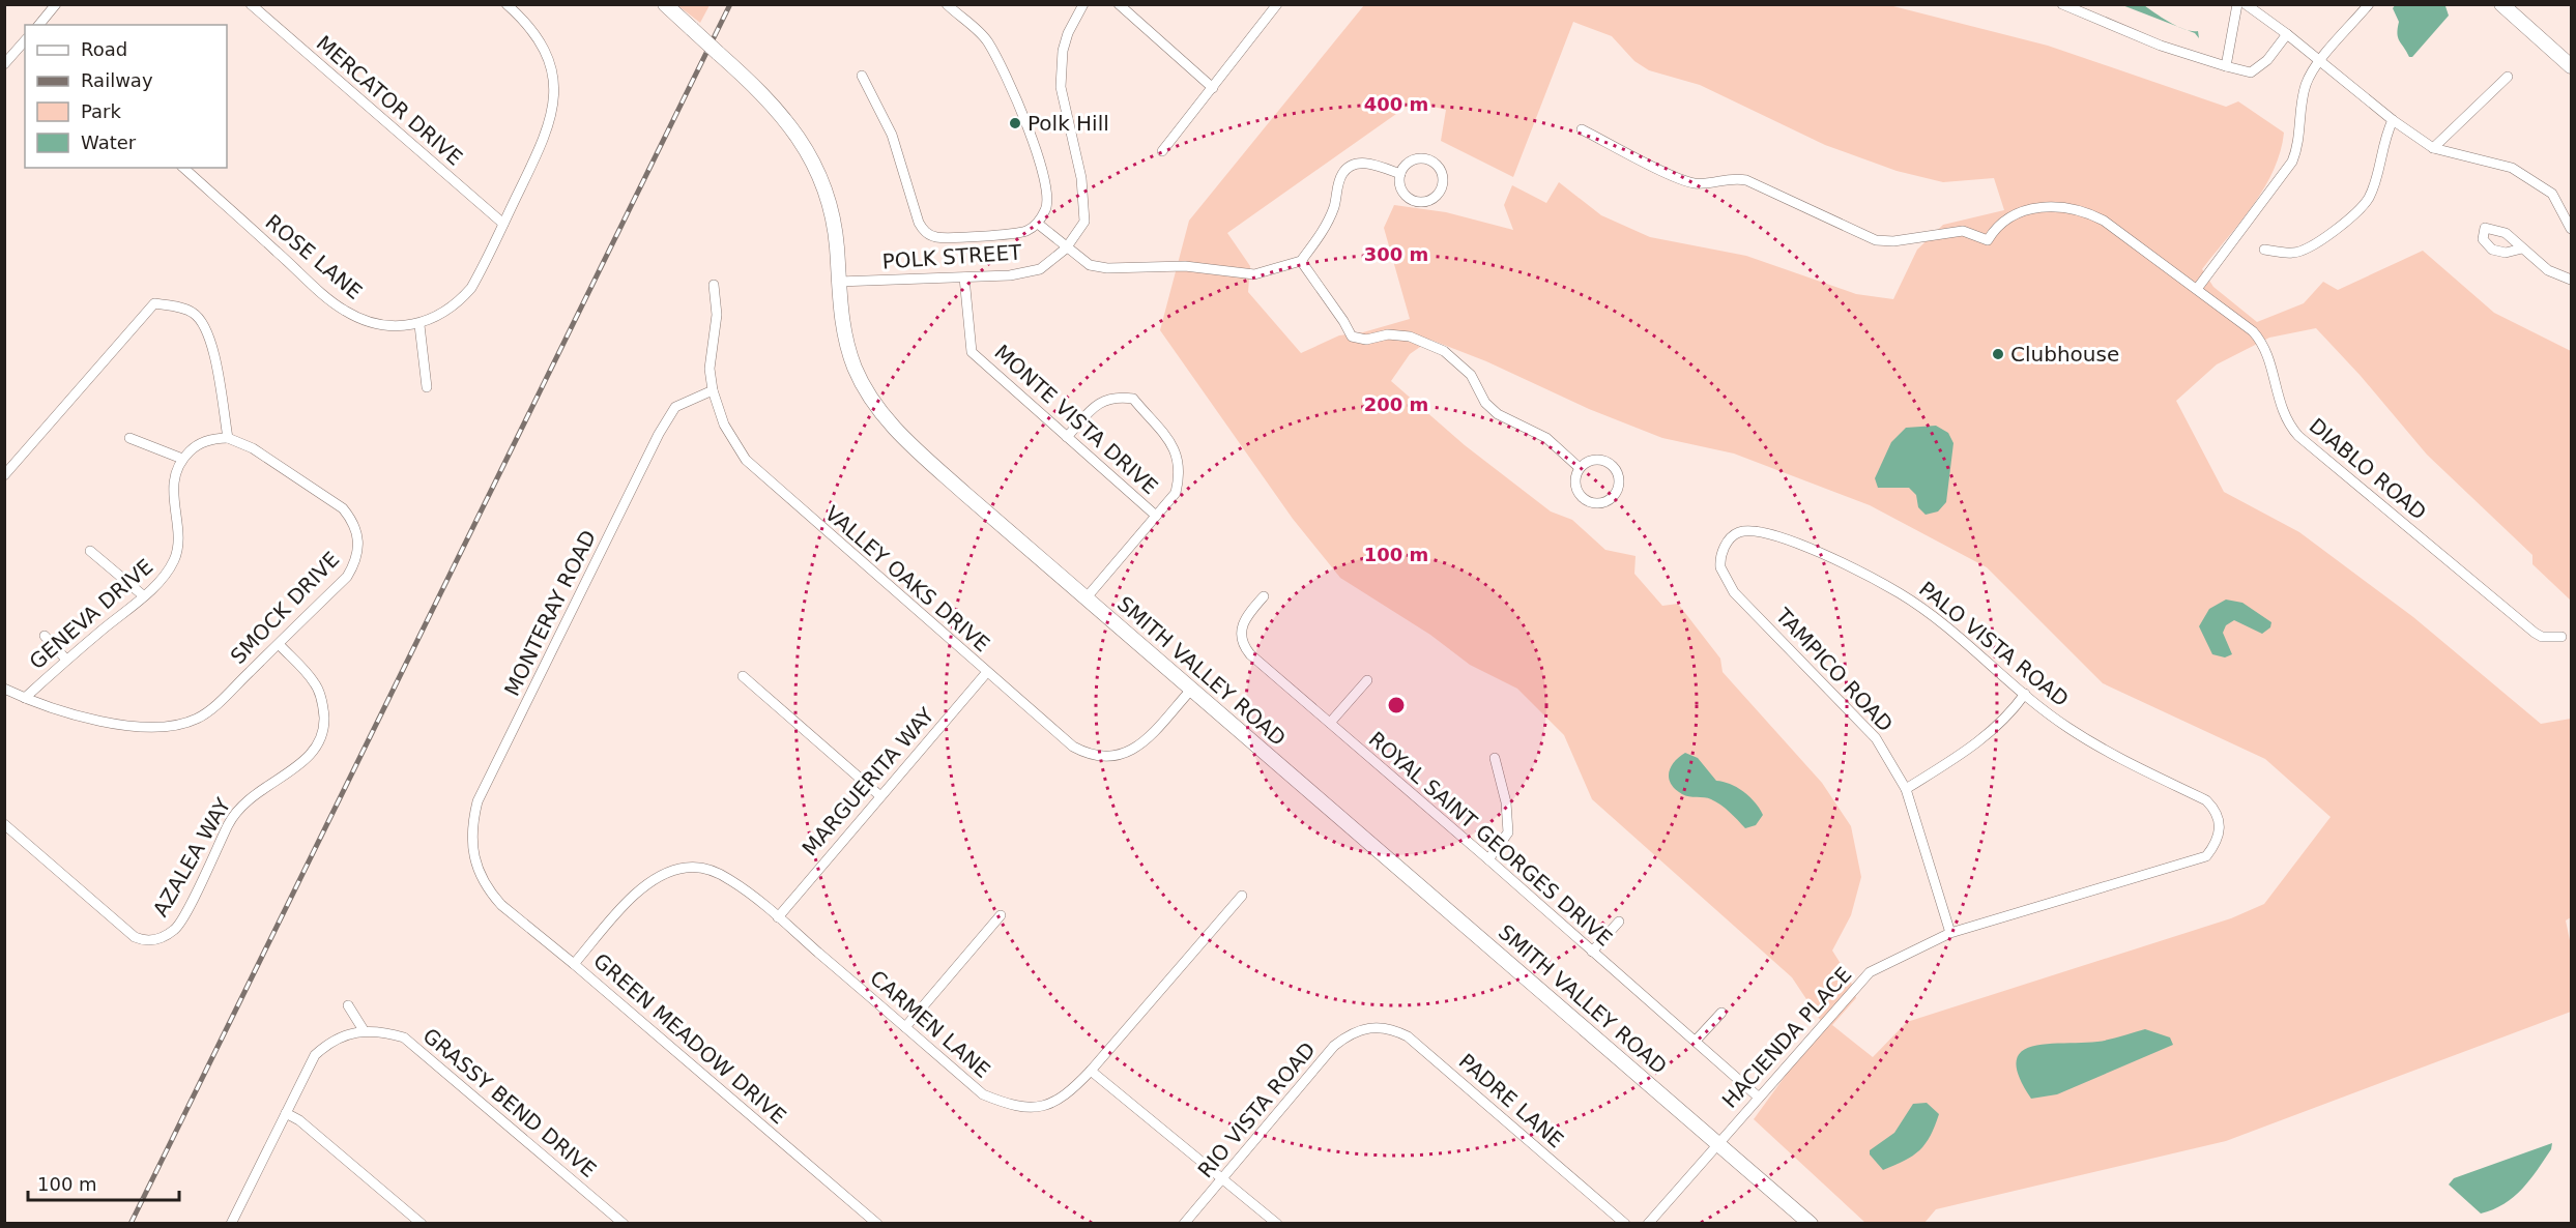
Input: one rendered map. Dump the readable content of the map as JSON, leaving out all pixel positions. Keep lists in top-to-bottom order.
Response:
{
  "streets": {
    "main road": ["SMITH VALLEY ROAD"],
    "street": [
      "MERCATOR DRIVE",
      "ROSE LANE",
      "POLK STREET",
      "MONTE VISTA DRIVE",
      "DIABLO ROAD",
      "VALLEY OAKS DRIVE",
      "SMOCK DRIVE",
      "MONTERAY ROAD",
      "GENEVA DRIVE",
      "PALO VISTA ROAD",
      "TAMPICO ROAD",
      "MARGUERITA WAY",
      "ROYAL SAINT GEORGES DRIVE",
      "AZALEA WAY",
      "CARMEN LANE",
      "HACIENDA PLACE",
      "GREEN MEADOW DRIVE",
      "PADRE LANE",
      "GRASSY BEND DRIVE",
      "RIO VISTA ROAD"
    ]
  },
  "crossings": [
    ["MERCATOR DRIVE", "ROSE LANE"],
    ["POLK STREET", "MONTE VISTA DRIVE"],
    ["POLK STREET", "SMITH VALLEY ROAD"],
    ["VALLEY OAKS DRIVE", "MONTERAY ROAD"],
    ["VALLEY OAKS DRIVE", "SMITH VALLEY ROAD"],
    ["VALLEY OAKS DRIVE", "MARGUERITA WAY"],
    ["SMOCK DRIVE", "GENEVA DRIVE"],
    ["SMOCK DRIVE", "AZALEA WAY"],
    ["MONTERAY ROAD", "GREEN MEADOW DRIVE"],
    ["PALO VISTA ROAD", "TAMPICO ROAD"],
    ["PALO VISTA ROAD", "HACIENDA PLACE"],
    ["TAMPICO ROAD", "HACIENDA PLACE"],
    ["SMITH VALLEY ROAD", "HACIENDA PLACE"],
    ["MARGUERITA WAY", "CARMEN LANE"],
    ["ROYAL SAINT GEORGES DRIVE", "HACIENDA PLACE"],
    ["CARMEN LANE", "GREEN MEADOW DRIVE"],
    ["PADRE LANE", "RIO VISTA ROAD"]
  ],
  "places": ["Polk Hill", "Clubhouse"],
  "legend": [
    "Road",
    "Railway",
    "Park",
    "Water"
  ],
  "scale_bar": "100 m",
  "rings": [
    "400 m",
    "300 m",
    "200 m",
    "100 m"
  ]
}
